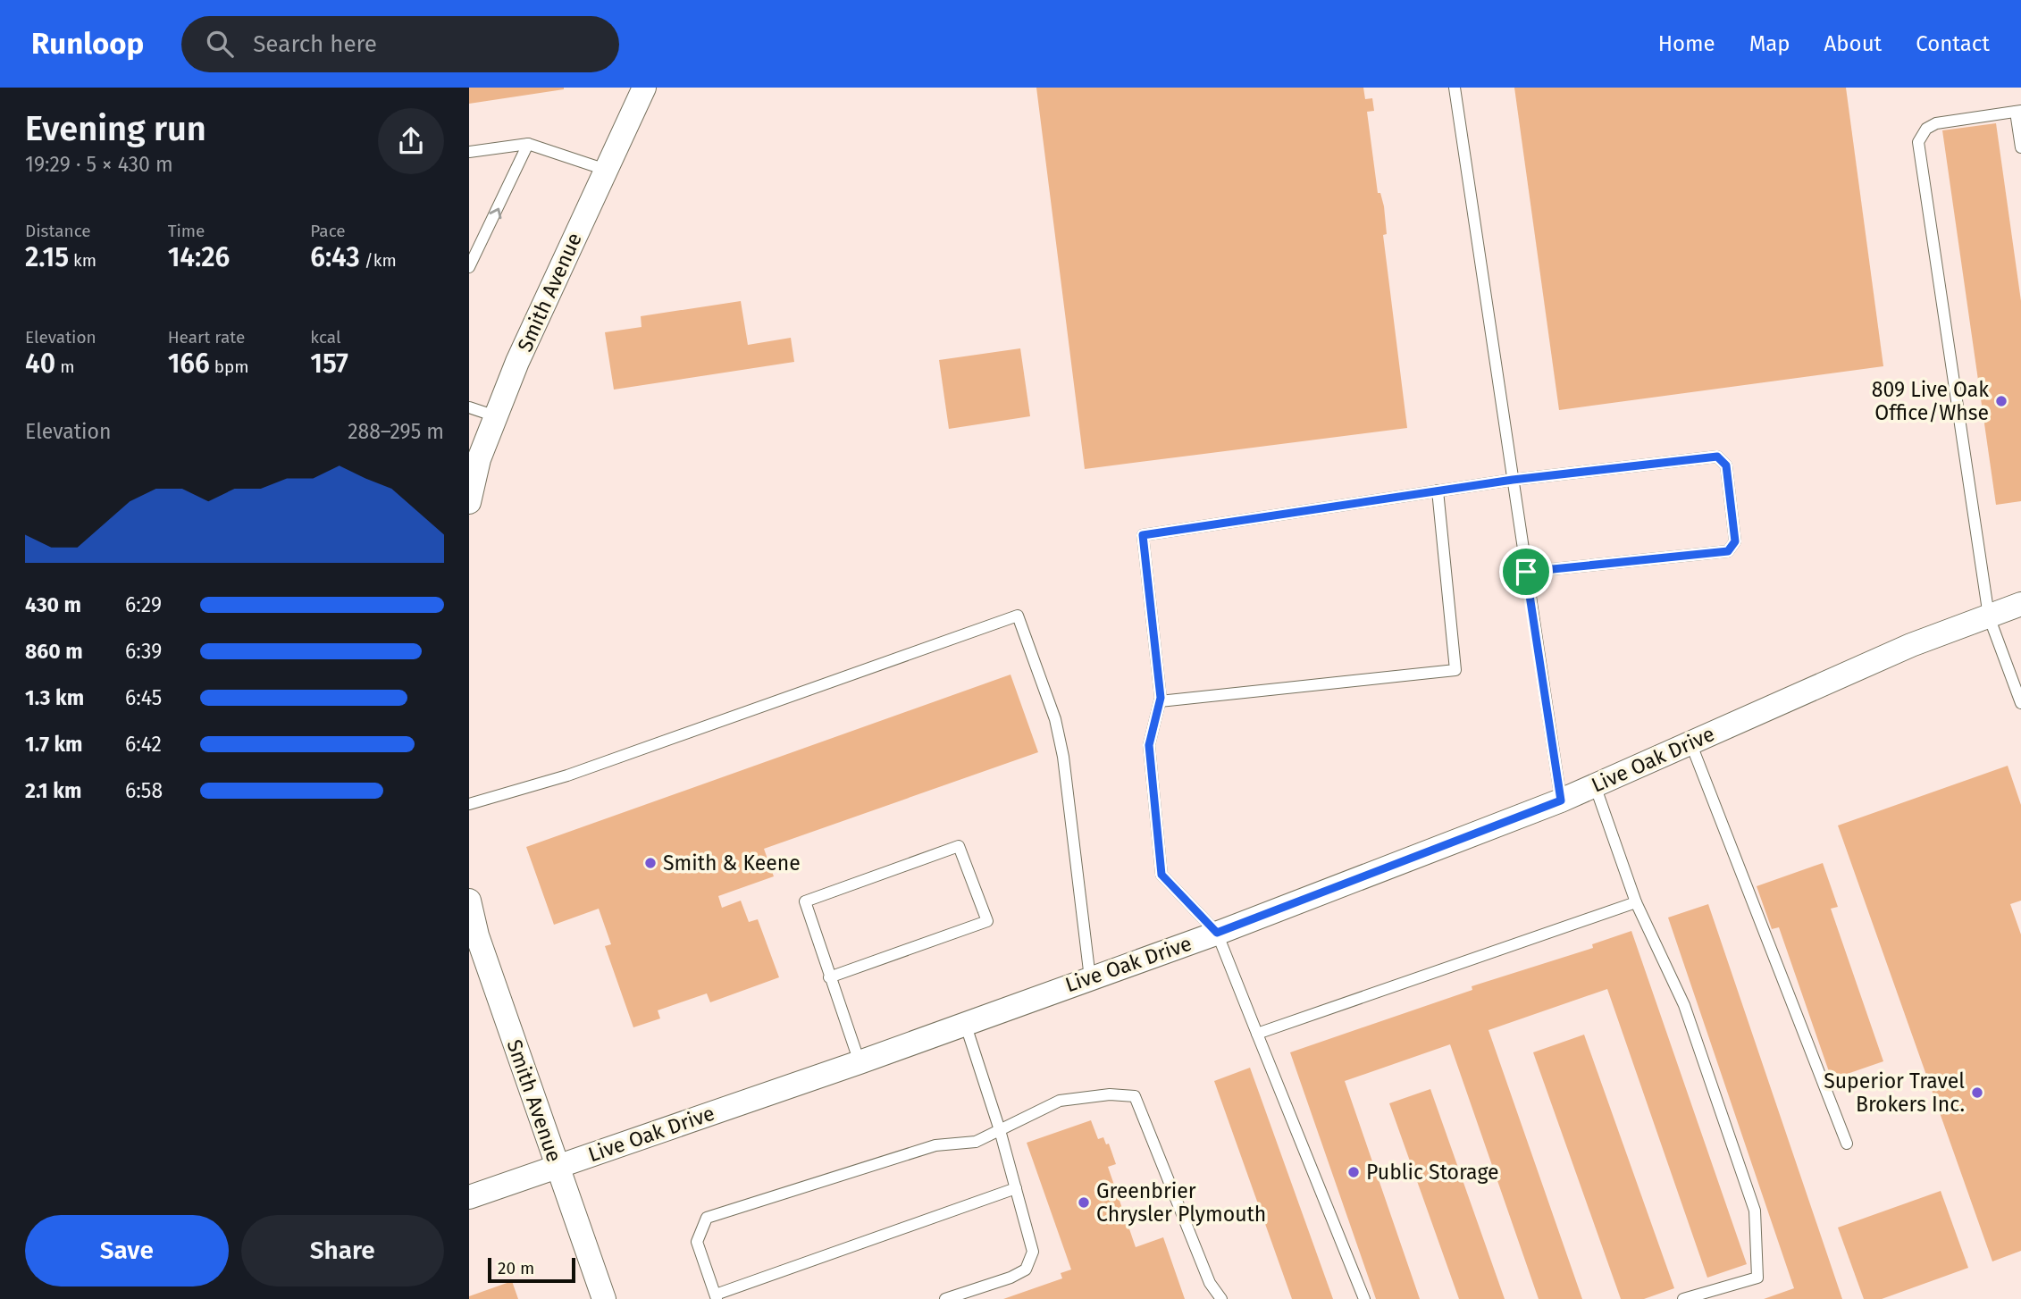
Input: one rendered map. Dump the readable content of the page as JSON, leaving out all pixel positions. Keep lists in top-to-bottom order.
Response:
{
  "streets": {
    "street": ["Smith Avenue", "Live Oak Drive"]
  },
  "crossings": [
    ["Smith Avenue", "Live Oak Drive"]
  ],
  "places": [
    "809 Live Oak Office/Whse",
    "Smith & Keene",
    "Superior Travel Brokers Inc.",
    "Public Storage",
    "Greenbrier Chrysler Plymouth"
  ],
  "scale_bar": "20 m",
  "page": {
    "header": "Runloop",
    "search": "Search here",
    "nav": [
      "Home",
      "Map",
      "About",
      "Contact"
    ],
    "heading": ["Evening run", "19:29 · 5 × 430 m"],
    "stats": [
      ["Distance", "2.15 km"],
      ["Time", "14:26"],
      ["Pace", "6:43 /km"],
      ["Elevation", "40 m"],
      ["Heart rate", "166 bpm"],
      ["kcal", "157"]
    ],
    "chart": ["Elevation", "288–295 m"],
    "list": [
      {
        "name": "430 m",
        "note": "6:29"
      },
      {
        "name": "860 m",
        "note": "6:39"
      },
      {
        "name": "1.3 km",
        "note": "6:45"
      },
      {
        "name": "1.7 km",
        "note": "6:42"
      },
      {
        "name": "2.1 km",
        "note": "6:58"
      }
    ],
    "buttons": ["Save", "Share"],
    "scale": "20 m"
  }
}
